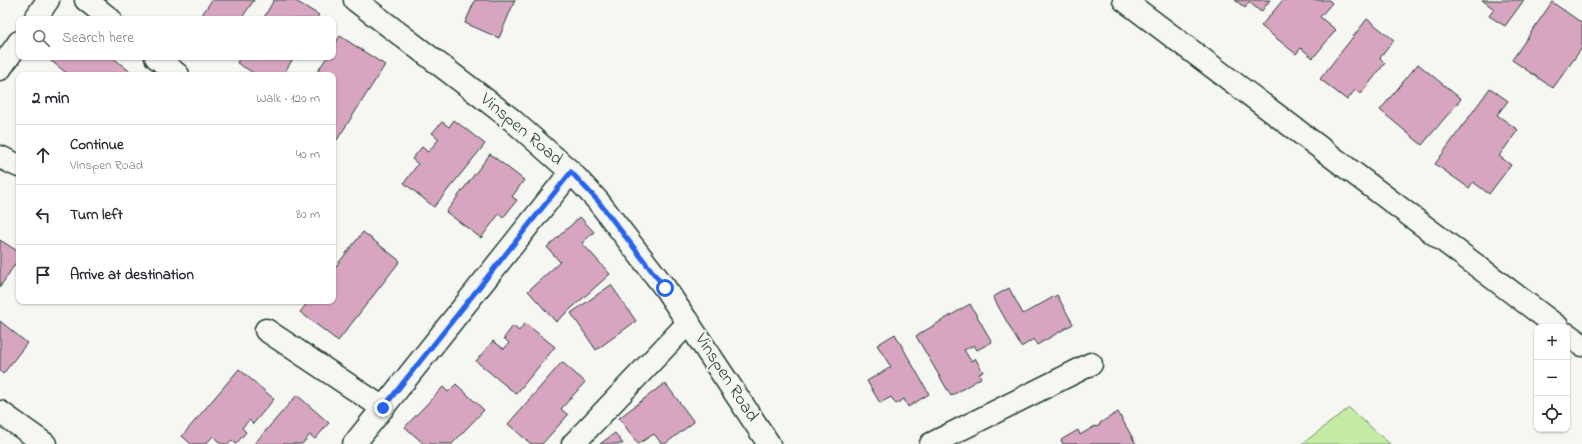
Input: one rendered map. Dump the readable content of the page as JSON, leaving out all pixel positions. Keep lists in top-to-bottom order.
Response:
{
  "streets": {
    "street": ["Vinspen Road"]
  },
  "page": {
    "search": "Search here",
    "heading": ["2 min", "Walk · 120 m"],
    "list": [
      ["Continue", "Vinspen Road", "40 m"],
      ["Turn left", "80 m"],
      "Arrive at destination"
    ],
    "map_buttons": ["+", "−"]
  }
}
